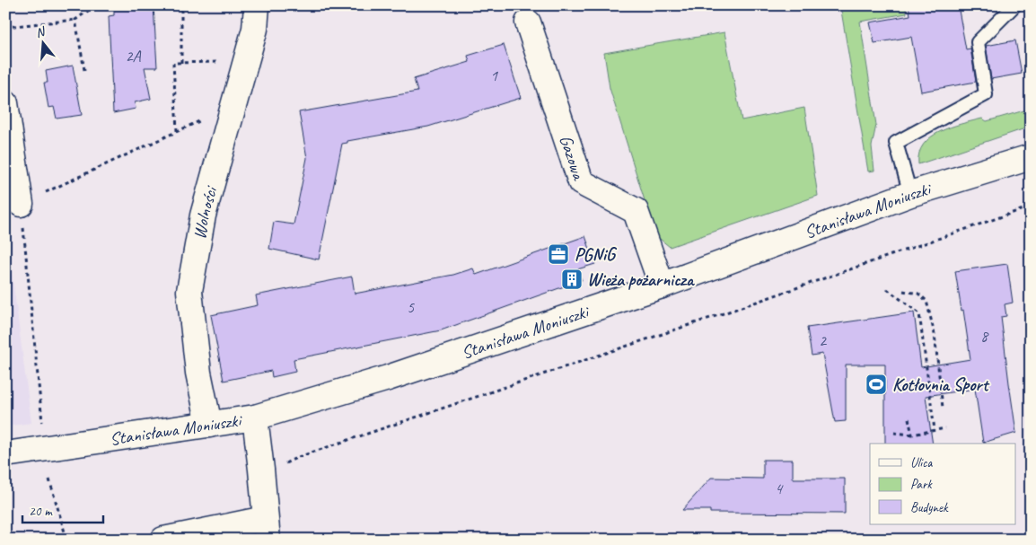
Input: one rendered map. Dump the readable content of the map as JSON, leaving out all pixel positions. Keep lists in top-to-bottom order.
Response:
{
  "streets": {
    "street": ["Gazowa", "Stanisława Moniuszki", "Wolności"]
  },
  "crossings": [
    ["Gazowa", "Stanisława Moniuszki"],
    ["Stanisława Moniuszki", "Wolności"]
  ],
  "places": {
    "office": ["PGNiG"],
    "building": ["Wieża pożarnicza"],
    "sports": ["Kotłovnia Sport"]
  },
  "house_numbers": [
    "2A",
    "1",
    "5",
    "8",
    "2",
    "4"
  ],
  "legend": ["Ulica", "Park", "Budynek"],
  "scale_bar": "20 m",
  "north": "top"
}
